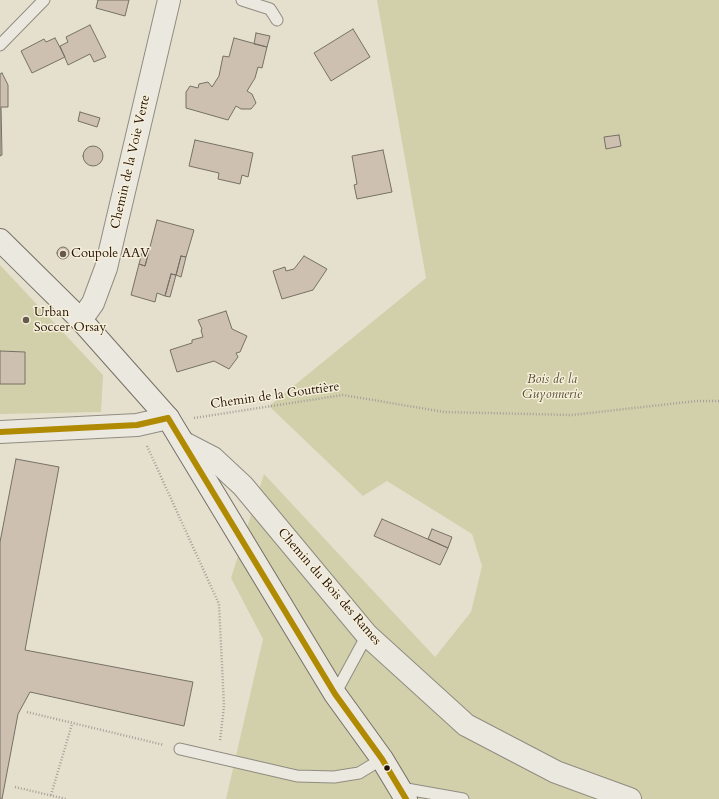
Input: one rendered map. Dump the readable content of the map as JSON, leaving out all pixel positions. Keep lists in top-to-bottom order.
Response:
{
  "streets": {
    "street": ["Chemin de la Voie Verte", "Chemin du Bois des Rames"],
    "path": ["Chemin de la Gouttière"]
  },
  "parks": ["Bois de la Guyonnerie"],
  "places": ["Coupole AAV", "Urban Soccer Orsay"]
}
